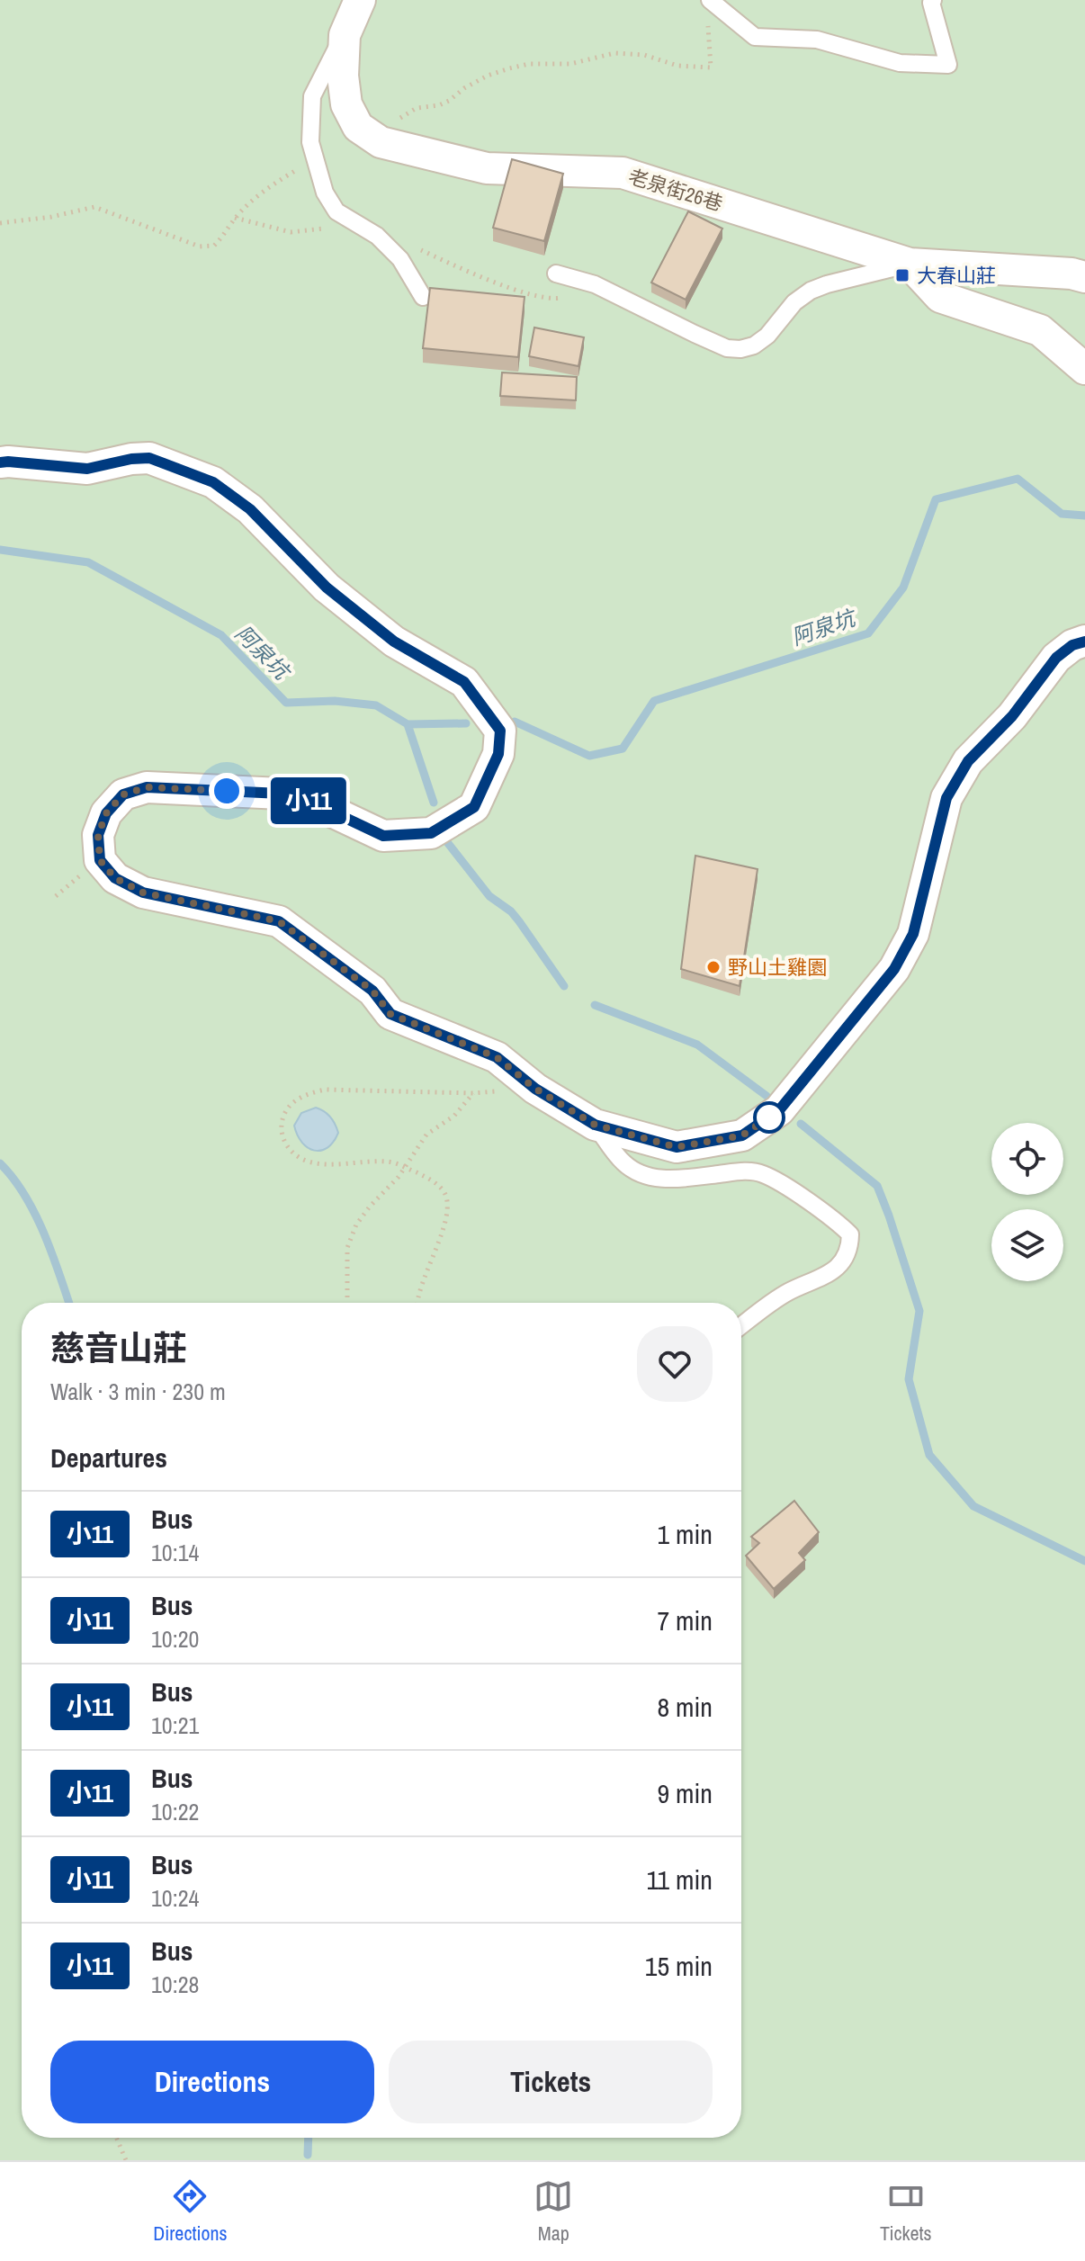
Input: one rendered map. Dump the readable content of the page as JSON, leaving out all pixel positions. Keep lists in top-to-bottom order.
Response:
{
  "streets": {
    "street": ["老泉街26巷"]
  },
  "water": ["阿泉坑"],
  "places": {
    "transit": ["大春山莊"],
    "other": ["野山土雞園"]
  },
  "lines": ["bus line 小11"],
  "page": {
    "on_map": "小11",
    "heading": [
      ["慈音山莊", "Walk · 3 min · 230 m"],
      "Departures"
    ],
    "list": [
      {
        "mark": "小11",
        "name": "Bus",
        "note": "10:14",
        "value": "1 min"
      },
      {
        "mark": "小11",
        "name": "Bus",
        "note": "10:20",
        "value": "7 min"
      },
      {
        "mark": "小11",
        "name": "Bus",
        "note": "10:21",
        "value": "8 min"
      },
      {
        "mark": "小11",
        "name": "Bus",
        "note": "10:22",
        "value": "9 min"
      },
      {
        "mark": "小11",
        "name": "Bus",
        "note": "10:24",
        "value": "11 min"
      },
      {
        "mark": "小11",
        "name": "Bus",
        "note": "10:28",
        "value": "15 min"
      }
    ],
    "buttons": ["Directions", "Tickets"],
    "tabs": ["Directions", "Map", "Tickets"]
  }
}
